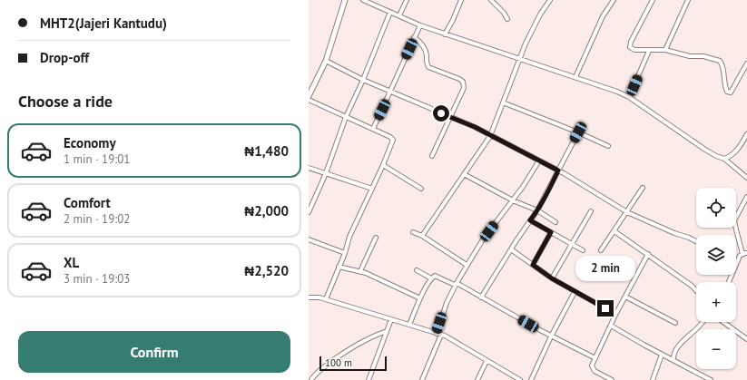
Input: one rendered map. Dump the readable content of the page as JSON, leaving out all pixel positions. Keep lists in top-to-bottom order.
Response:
{
  "scale_bar": "100 m",
  "page": {
    "banner": ["MHT2(Jajeri Kantudu)", "Drop-off"],
    "heading": "Choose a ride",
    "list": [
      {
        "name": "Economy",
        "note": "1 min · 19:01",
        "value": "₦1,480"
      },
      {
        "name": "Comfort",
        "note": "2 min · 19:02",
        "value": "₦2,000"
      },
      {
        "name": "XL",
        "note": "3 min · 19:03",
        "value": "₦2,520"
      }
    ],
    "map_buttons": ["+", "−"],
    "bubble": "2 min",
    "buttons": "Confirm",
    "scale": "100 m"
  }
}
